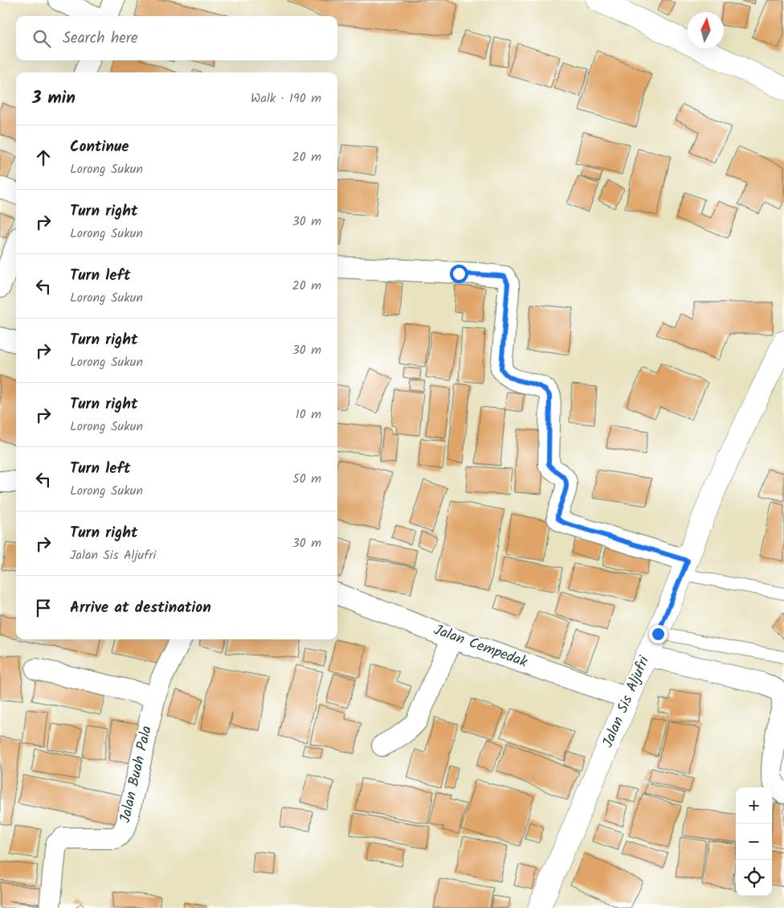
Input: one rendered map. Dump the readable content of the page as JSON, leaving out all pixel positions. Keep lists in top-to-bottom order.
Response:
{
  "streets": {
    "main road": ["Jalan Sis Aljufri"],
    "street": ["Jalan Cempedak", "Jalan Buah Pala"]
  },
  "crossings": [
    ["Jalan Cempedak", "Jalan Sis Aljufri"]
  ],
  "north": "top",
  "page": {
    "search": "Search here",
    "heading": ["3 min", "Walk · 190 m"],
    "list": [
      ["Continue", "Lorong Sukun", "20 m"],
      ["Turn right", "Lorong Sukun", "30 m"],
      ["Turn left", "Lorong Sukun", "20 m"],
      ["Turn right", "Lorong Sukun", "30 m"],
      ["Turn right", "Lorong Sukun", "10 m"],
      ["Turn left", "Lorong Sukun", "50 m"],
      ["Turn right", "Jalan Sis Aljufri", "30 m"],
      "Arrive at destination"
    ],
    "map_buttons": ["+", "−"]
  }
}
